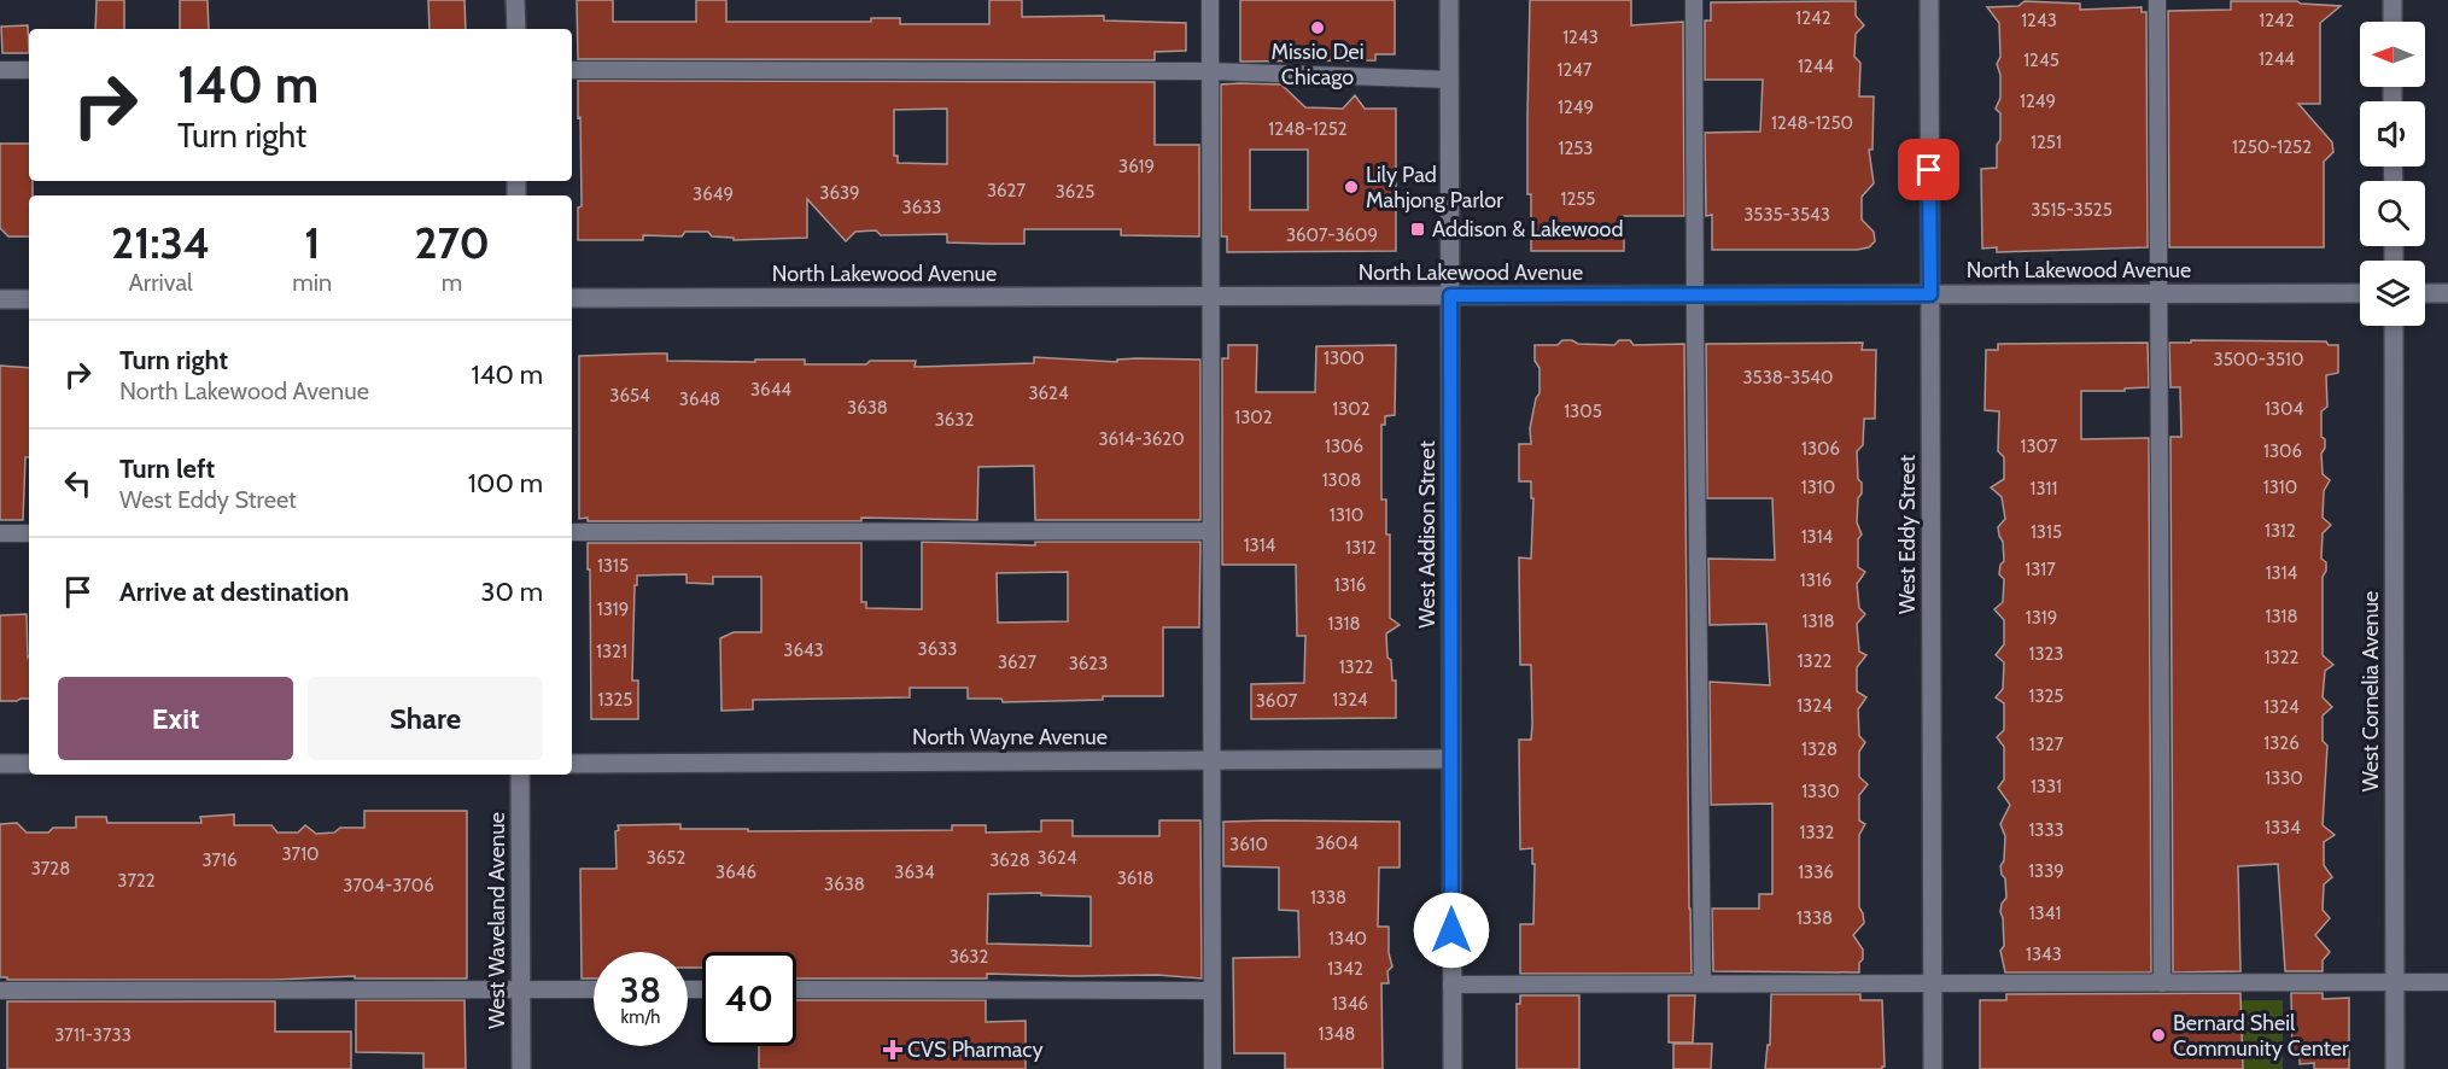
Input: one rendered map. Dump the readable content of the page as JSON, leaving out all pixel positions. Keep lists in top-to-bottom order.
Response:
{
  "streets": {
    "street": [
      "North Lakewood Avenue",
      "West Addison Street",
      "West Eddy Street",
      "West Cornelia Avenue",
      "North Wayne Avenue",
      "West Waveland Avenue"
    ]
  },
  "crossings": [
    ["North Lakewood Avenue", "West Addison Street"],
    ["North Lakewood Avenue", "West Eddy Street"],
    ["West Addison Street", "North Wayne Avenue"]
  ],
  "places": {
    "other": ["Missio Dei Chicago", "Lily Pad Mahjong Parlor", "Bernard Sheil Community Center"],
    "transit": ["Addison & Lakewood"],
    "health": ["CVS Pharmacy"]
  },
  "house_numbers": [
    "1242",
    "1243",
    "1242",
    "1243",
    "1244",
    "1245",
    "1244",
    "1247",
    "1249",
    "1249",
    "1248-1250",
    "1248-1252",
    "1251",
    "1250-1252",
    "1253",
    "3619",
    "3627",
    "3625",
    "3639",
    "3649",
    "1255",
    "3633",
    "3515-3525",
    "3535-3543",
    "3607-3609",
    "1300",
    "3500-3510",
    "3538-3540",
    "3644",
    "3624",
    "3654",
    "3648",
    "3638",
    "1302",
    "1304",
    "1305",
    "1302",
    "3632",
    "3614-3620",
    "1306",
    "1307",
    "1306",
    "1306",
    "1308",
    "1310",
    "1310",
    "1311",
    "1310",
    "1312",
    "1315",
    "1314",
    "1314",
    "1312",
    "1315",
    "1317",
    "1314",
    "1316",
    "1316",
    "1319",
    "1318",
    "1319",
    "1318",
    "1318",
    "3633",
    "3643",
    "1321",
    "1323",
    "1322",
    "1322",
    "3627",
    "3623",
    "1322",
    "1325",
    "1325",
    "1324",
    "3607",
    "1324",
    "1324",
    "1326",
    "1327",
    "1328",
    "1330",
    "1331",
    "1330",
    "1334",
    "1333",
    "1332",
    "3604",
    "3610",
    "3710",
    "3652",
    "3624",
    "3716",
    "3628",
    "3728",
    "1339",
    "3646",
    "3634",
    "1336",
    "3618",
    "3722",
    "3638",
    "3704-3706",
    "1338",
    "1341",
    "1338",
    "1340",
    "1343",
    "3632",
    "1342",
    "1346",
    "1348",
    "3711-3733"
  ],
  "north": "left",
  "page": {
    "turn": ["140 m", "Turn right"],
    "eta": [
      "21:34",
      "Arrival",
      "1",
      "min",
      "270",
      "m"
    ],
    "list": [
      {
        "name": "Turn right",
        "note": "North Lakewood Avenue",
        "value": "140 m"
      },
      {
        "name": "Turn left",
        "note": "West Eddy Street",
        "value": "100 m"
      },
      {
        "name": "Arrive at destination",
        "value": "30 m"
      }
    ],
    "buttons": ["Exit", "Share"],
    "speed": "38 km/h",
    "limit": "40"
  }
}
